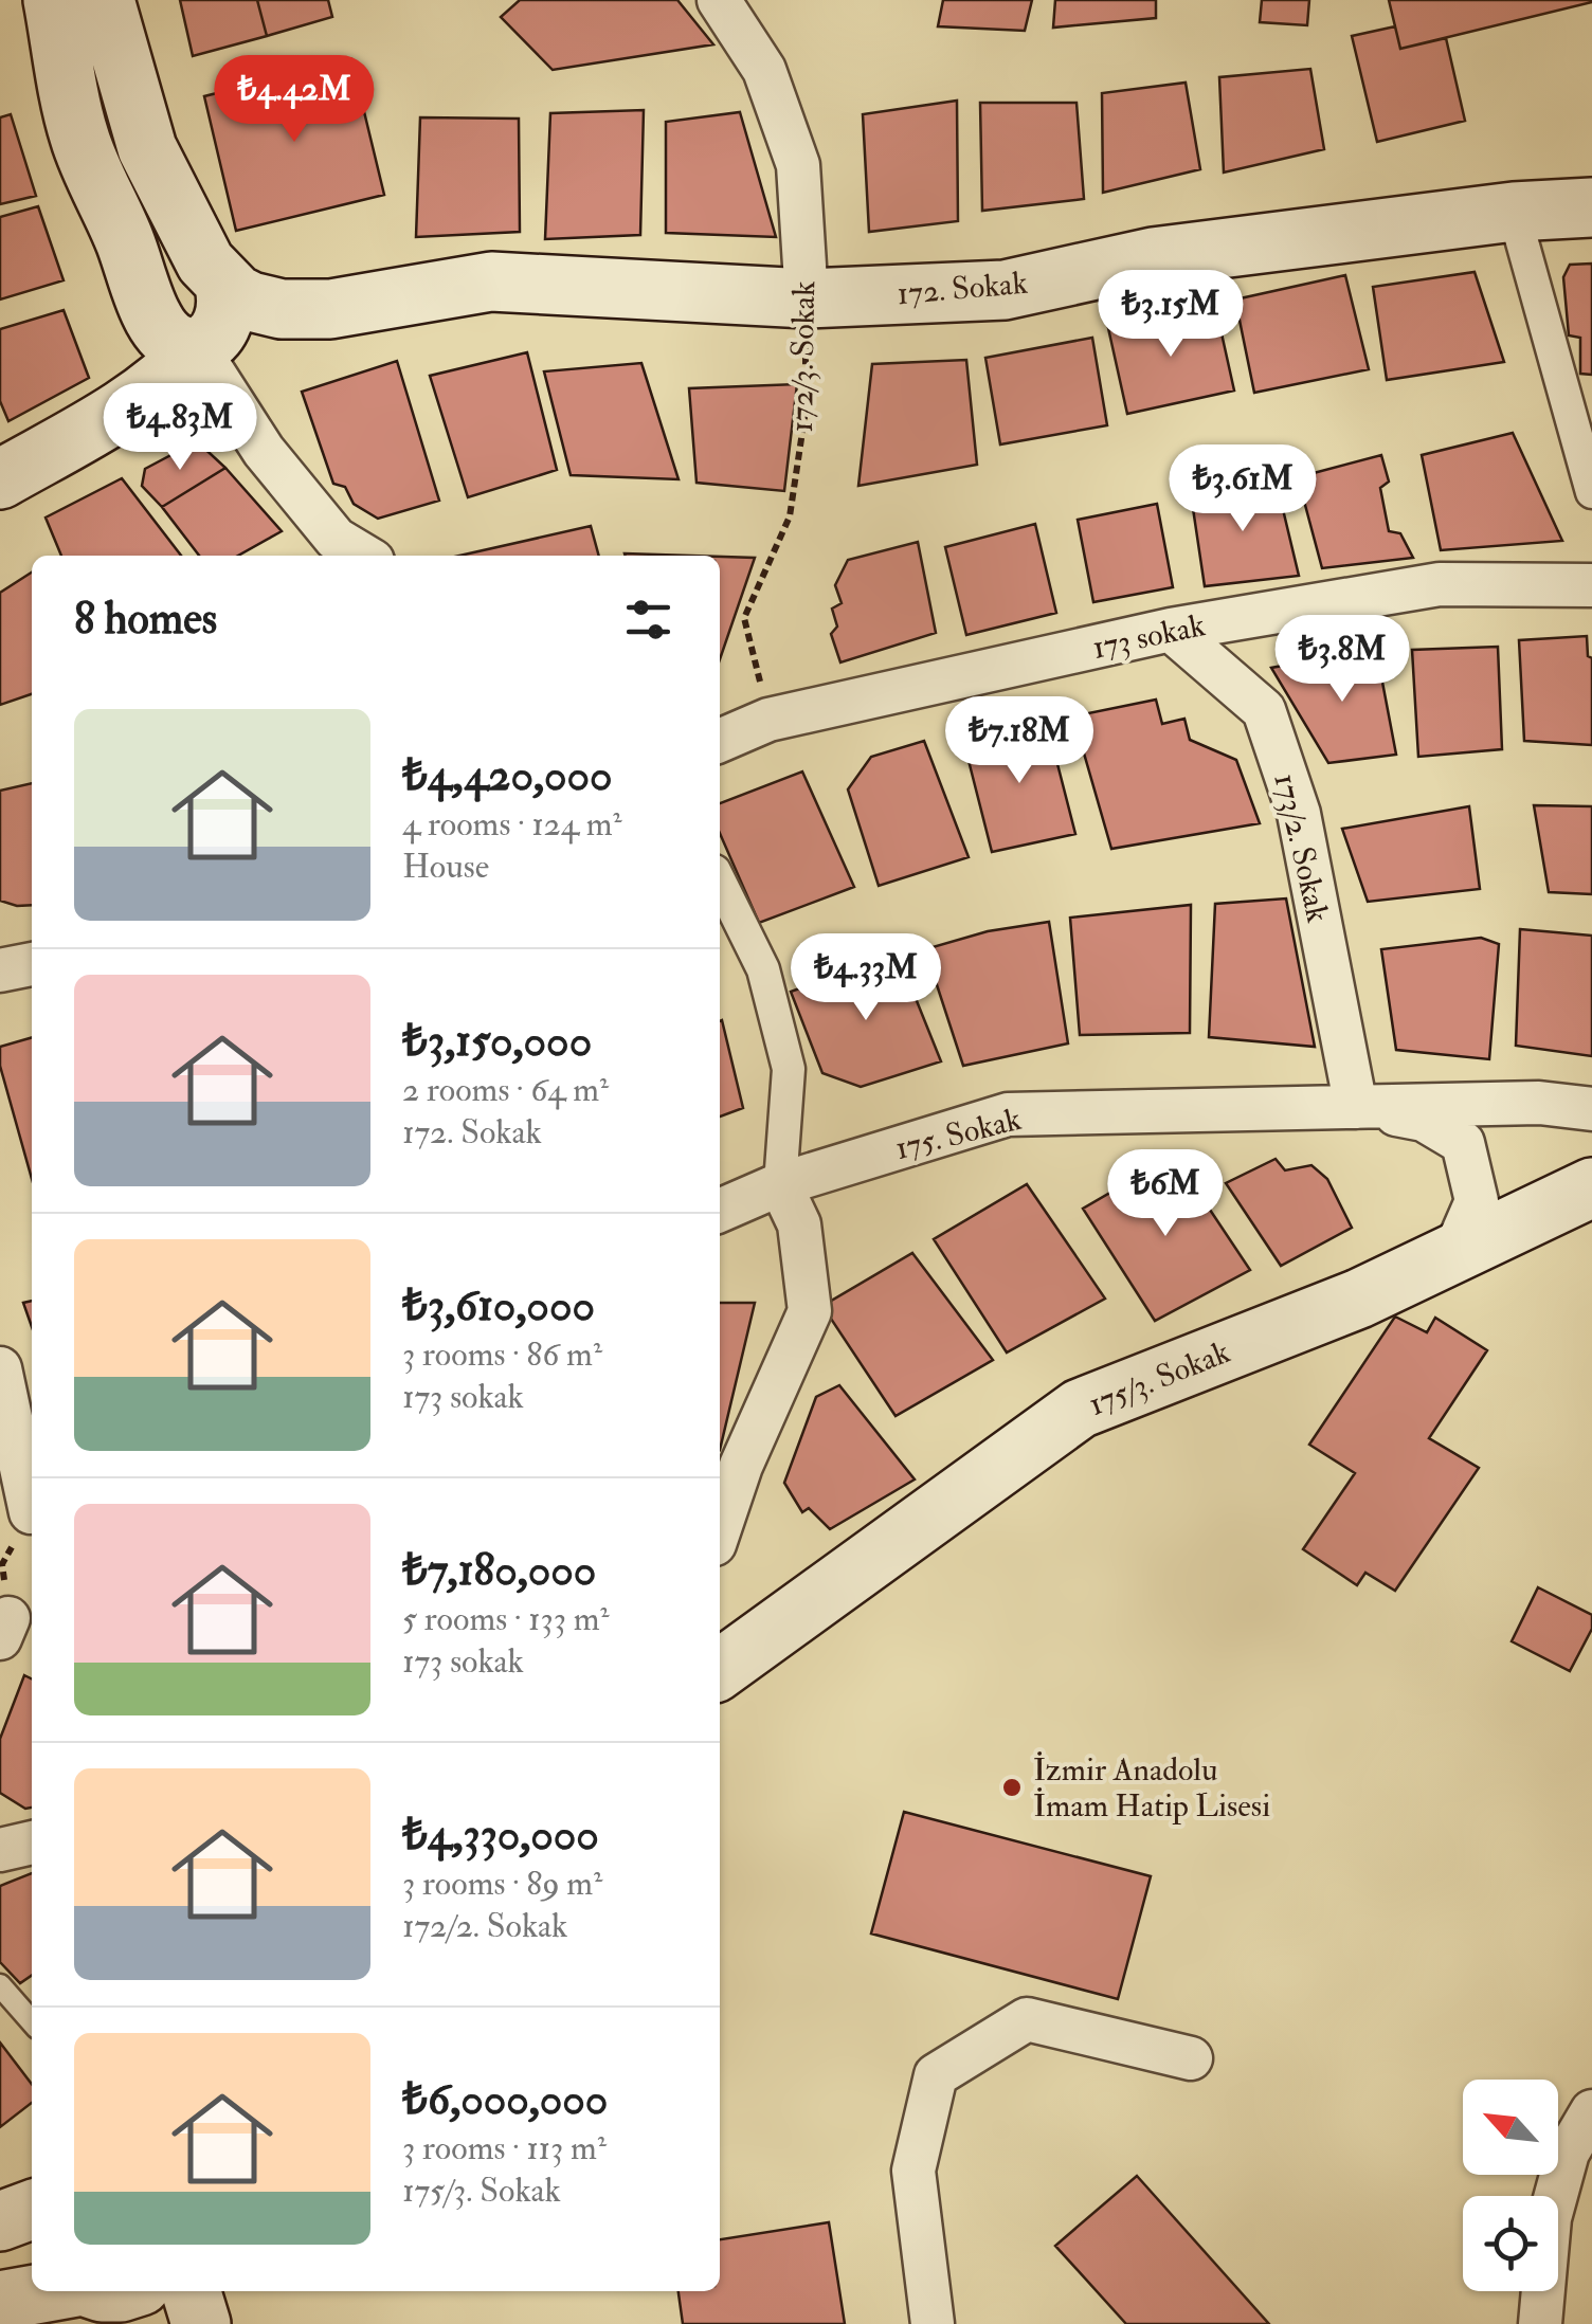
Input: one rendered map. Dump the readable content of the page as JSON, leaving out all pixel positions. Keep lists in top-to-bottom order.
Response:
{
  "streets": {
    "main road": ["172. Sokak", "175/3. Sokak"],
    "street": [
      "172/3. Sokak",
      "173 sokak",
      "173/2. Sokak",
      "175. Sokak"
    ]
  },
  "crossings": [
    ["172. Sokak", "172/3. Sokak"],
    ["172/3. Sokak", "173 sokak"],
    ["173 sokak", "173/2. Sokak"],
    ["173/2. Sokak", "175. Sokak"]
  ],
  "places": ["İzmir Anadolu İmam Hatip Lisesi"],
  "north": "top left",
  "page": {
    "price": [
      "₺4.42M",
      "₺3.15M",
      "₺4.83M",
      "₺3.61M",
      "₺3.8M",
      "₺7.18M",
      "₺4.33M",
      "₺6M"
    ],
    "heading": "8 homes",
    "list": [
      {
        "name": "₺4,420,000",
        "note": "4 rooms · 124 m² · House"
      },
      {
        "name": "₺3,150,000",
        "note": "2 rooms · 64 m² · 172. Sokak"
      },
      {
        "name": "₺3,610,000",
        "note": "3 rooms · 86 m² · 173 sokak"
      },
      {
        "name": "₺7,180,000",
        "note": "5 rooms · 133 m² · 173 sokak"
      },
      {
        "name": "₺4,330,000",
        "note": "3 rooms · 89 m² · 172/2. Sokak"
      },
      {
        "name": "₺6,000,000",
        "note": "3 rooms · 113 m² · 175/3. Sokak"
      }
    ]
  }
}
